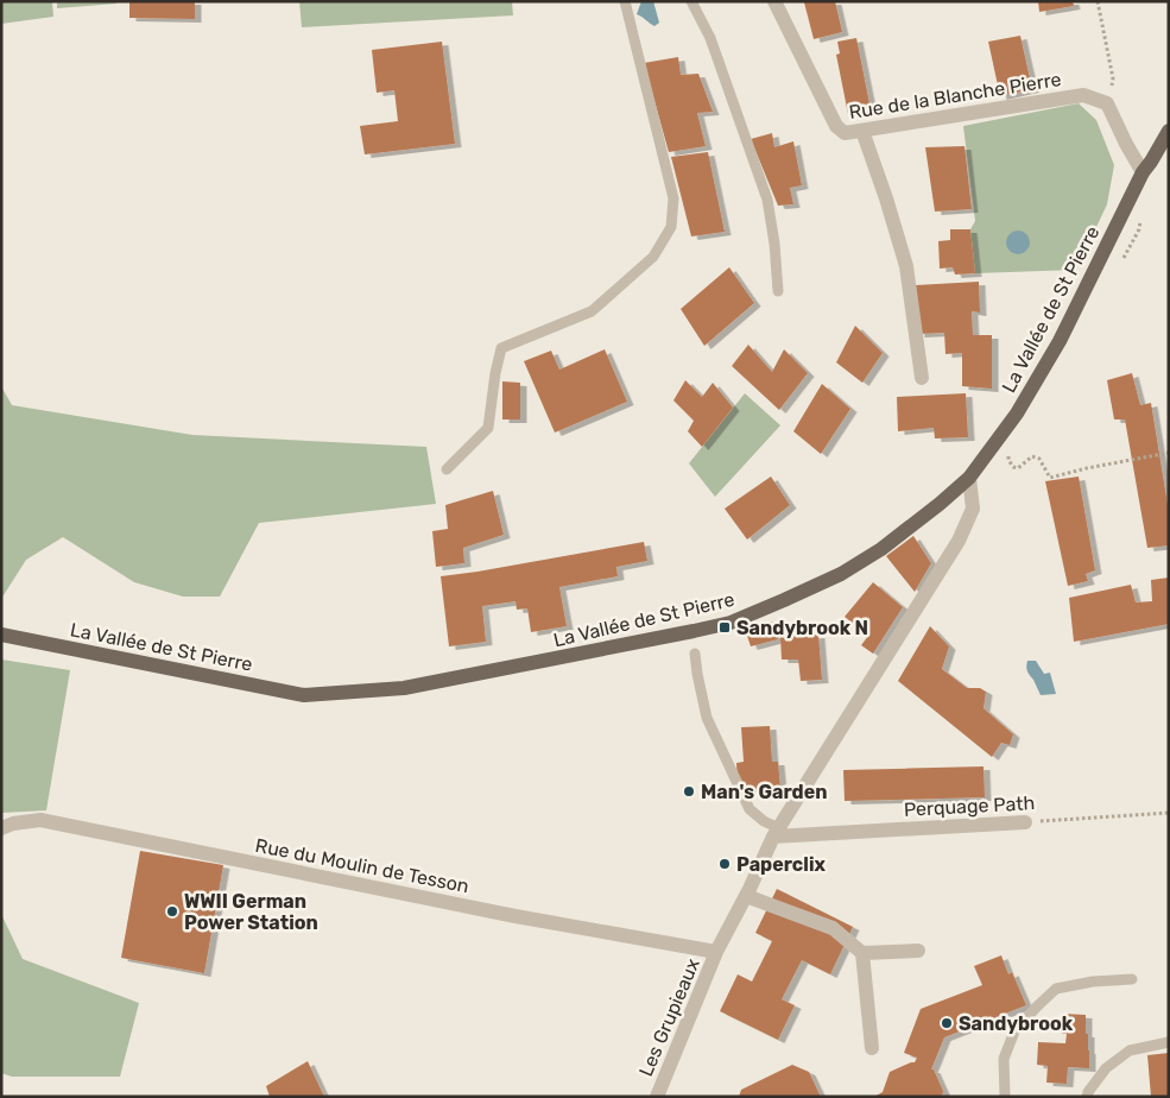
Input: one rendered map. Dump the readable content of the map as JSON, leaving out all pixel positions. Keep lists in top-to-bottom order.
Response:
{
  "streets": {
    "main road": ["La Vallée de St Pierre"],
    "street": [
      "Rue de la Blanche Pierre",
      "Perquage Path",
      "Rue du Moulin de Tesson",
      "Les Grupieaux"
    ]
  },
  "crossings": [
    ["La Vallée de St Pierre", "Les Grupieaux"],
    ["Perquage Path", "Les Grupieaux"],
    ["Rue du Moulin de Tesson", "Les Grupieaux"]
  ],
  "places": {
    "transit": ["Sandybrook N"],
    "other": [
      "Man's Garden",
      "Paperclix",
      "WWII German Power Station",
      "Sandybrook"
    ]
  }
}
